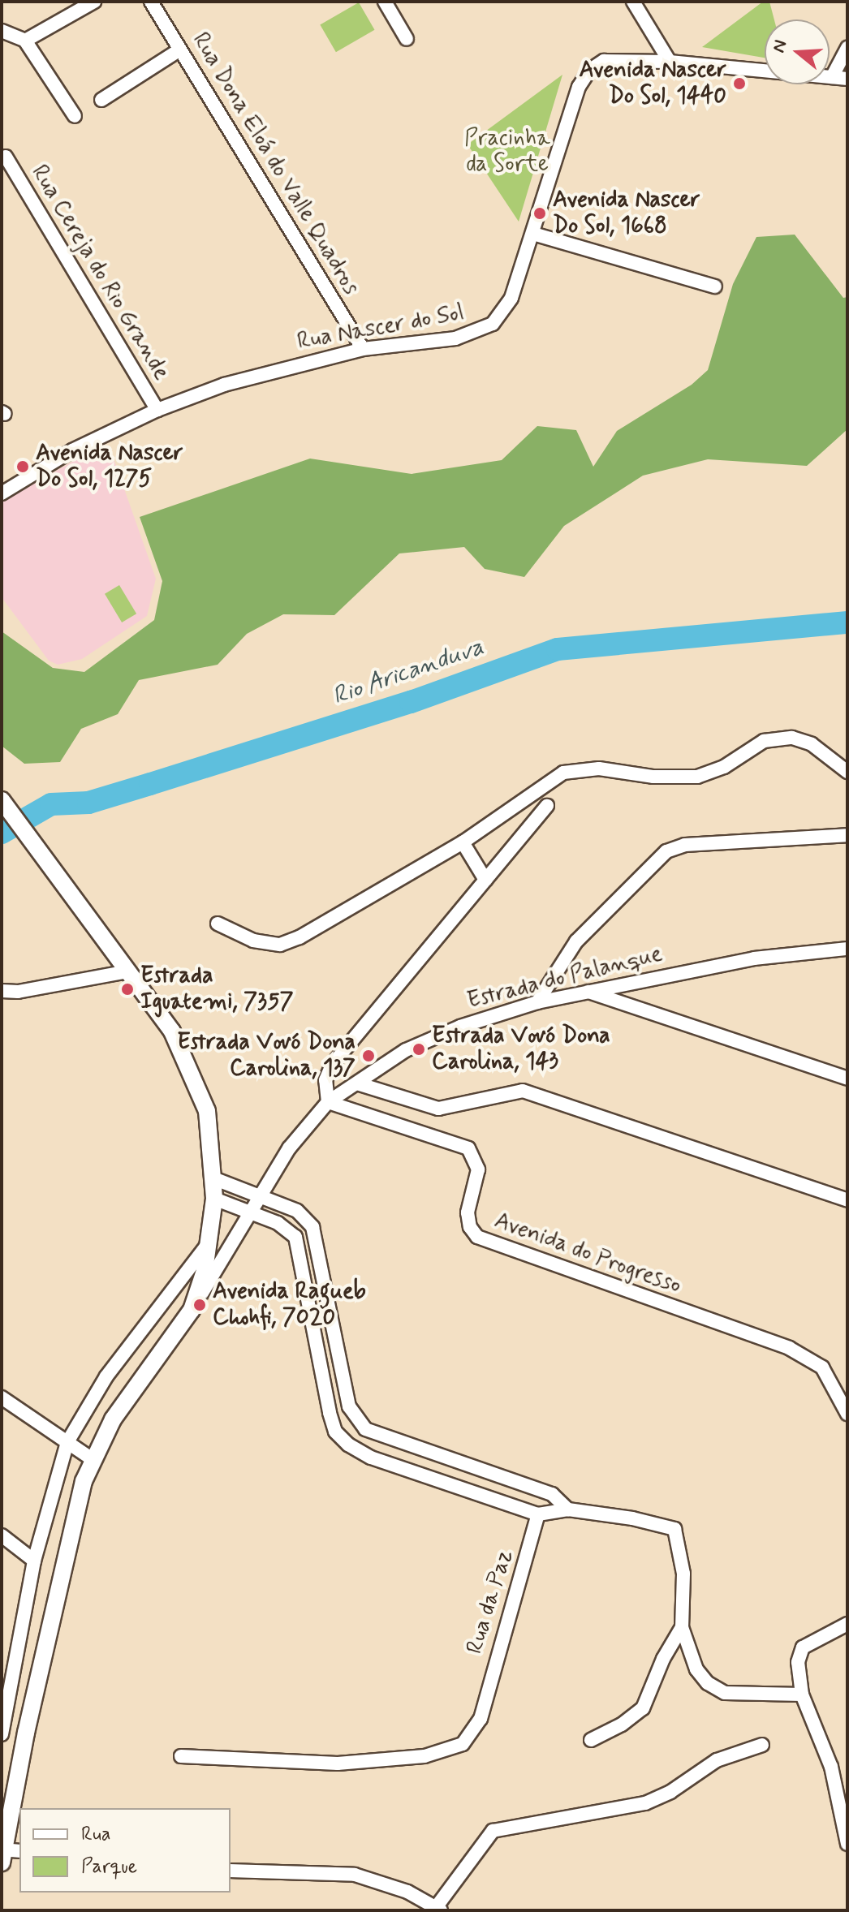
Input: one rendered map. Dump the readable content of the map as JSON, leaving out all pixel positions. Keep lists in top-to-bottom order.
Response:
{
  "streets": {
    "street": [
      "Rua Dona Eloá do Valle Quadros",
      "Rua Cereja do Rio Grande",
      "Rua Nascer do Sol",
      "Estrada do Palanque",
      "Avenida do Progresso",
      "Rua da Paz"
    ]
  },
  "crossings": [
    ["Rua Dona Eloá do Valle Quadros", "Rua Nascer do Sol"],
    ["Rua Cereja do Rio Grande", "Rua Nascer do Sol"],
    ["Estrada do Palanque", "Avenida do Progresso"]
  ],
  "water": ["Rio Aricanduva"],
  "parks": ["Pracinha da Sorte"],
  "places": [
    "Avenida Nascer Do Sol, 1440",
    "Avenida Nascer Do Sol, 1668",
    "Avenida Nascer Do Sol, 1275",
    "Estrada Iguatemi, 7357",
    "Estrada Vovó Dona Carolina, 143",
    "Estrada Vovó Dona Carolina, 137",
    "Avenida Ragueb Chohfi, 7020"
  ],
  "legend": ["Rua", "Parque"],
  "north": "left"
}
